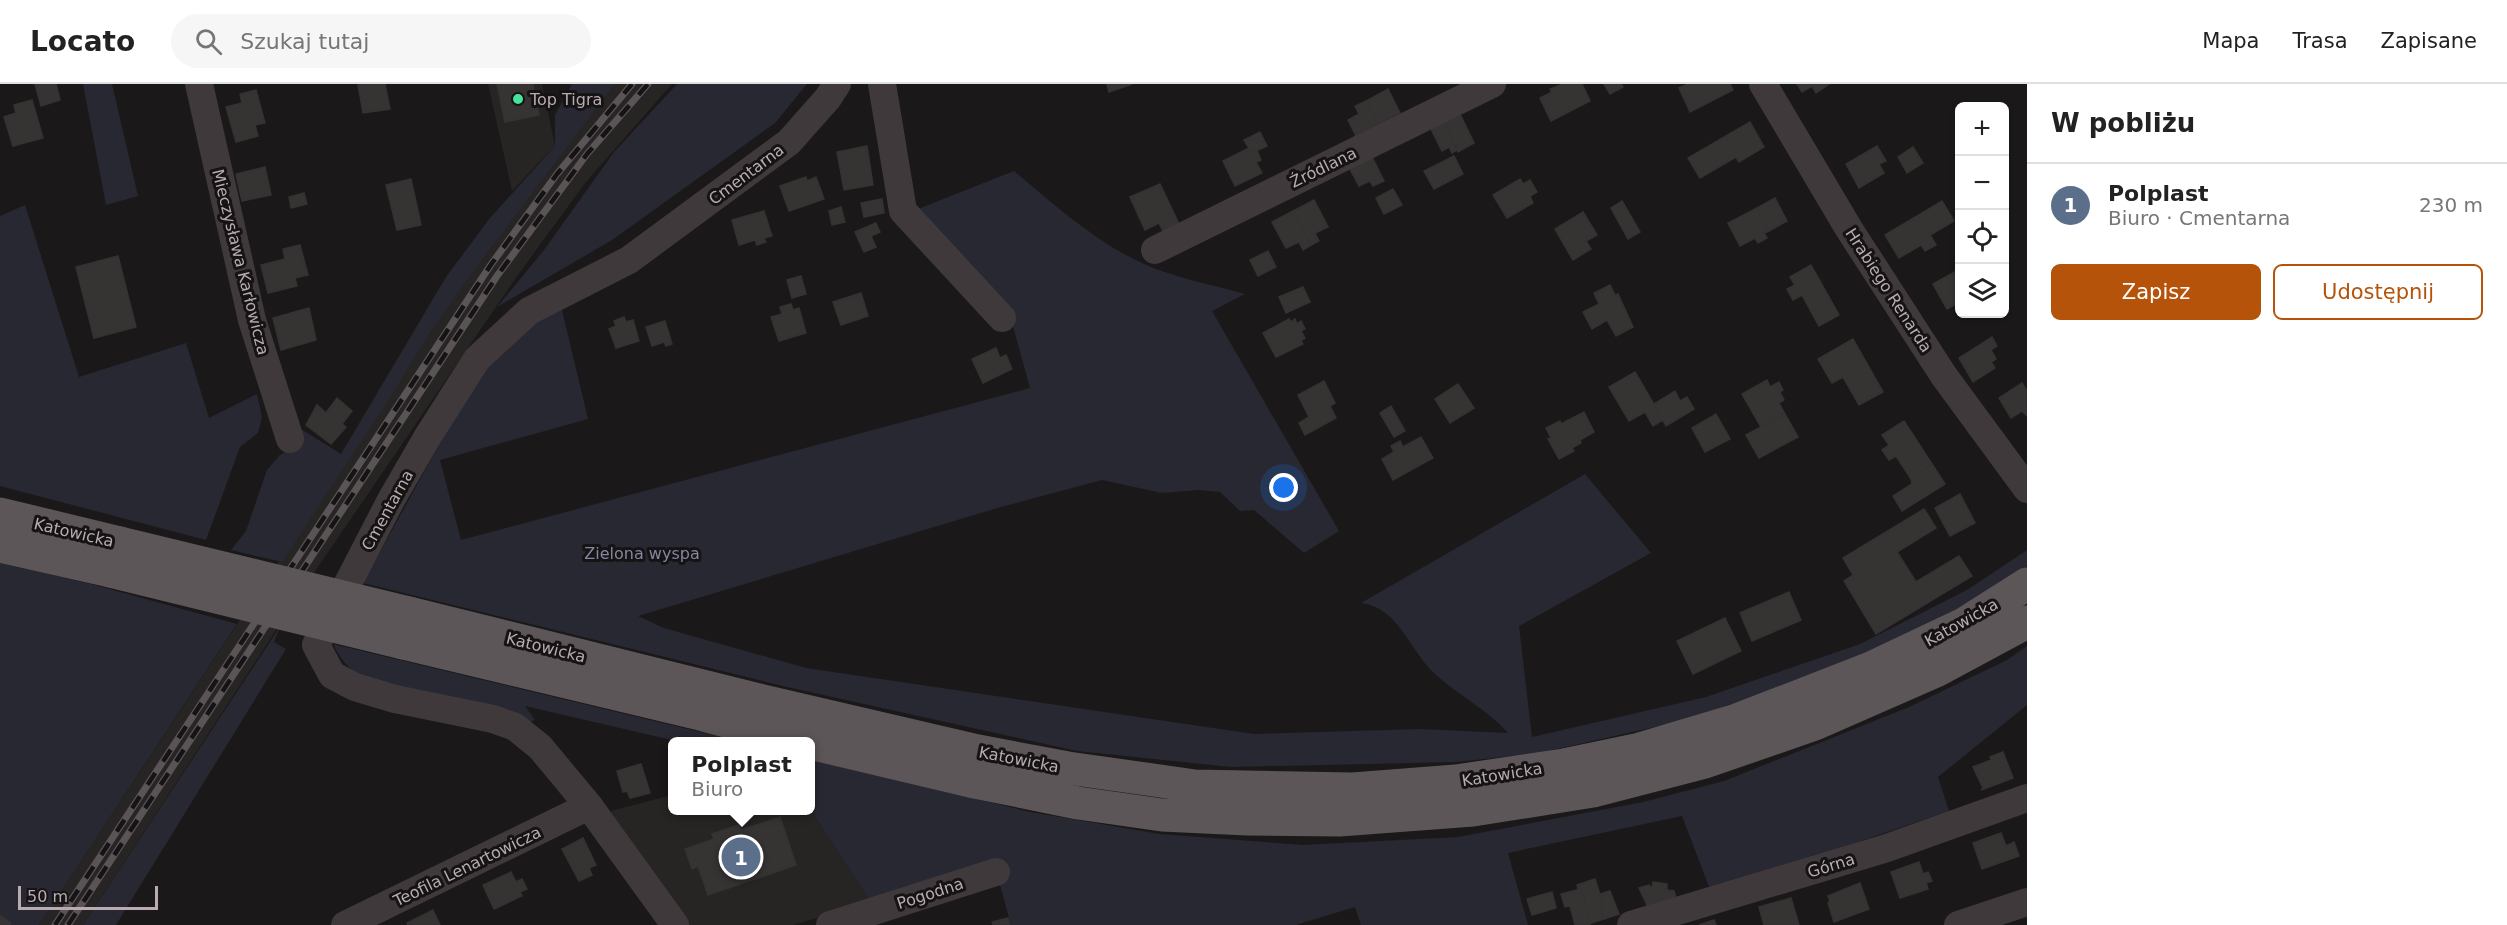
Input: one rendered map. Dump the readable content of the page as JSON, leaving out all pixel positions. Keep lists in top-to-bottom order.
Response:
{
  "streets": {
    "main road": ["Katowicka"],
    "street": [
      "Źródlana",
      "Cmentarna",
      "Mieczysława Karłowicza",
      "Hrabiego Renarda",
      "Górna",
      "Teofila Lenartowicza",
      "Pogodna"
    ]
  },
  "crossings": [
    ["Cmentarna", "Teofila Lenartowicza"]
  ],
  "parks": ["Zielona wyspa"],
  "places": ["Top Tigra"],
  "scale_bar": "50 m",
  "page": {
    "header": "Locato",
    "search": "Szukaj tutaj",
    "nav": ["Mapa", "Trasa", "Zapisane"],
    "heading": "W pobliżu",
    "map_buttons": ["+", "−"],
    "list": [
      {
        "mark": "1",
        "name": "Polplast",
        "note": "Biuro · Cmentarna",
        "value": "230 m"
      }
    ],
    "buttons": ["Zapisz", "Udostępnij"],
    "popup": ["Polplast", "Biuro"],
    "pins": "1",
    "scale": "50 m"
  }
}
